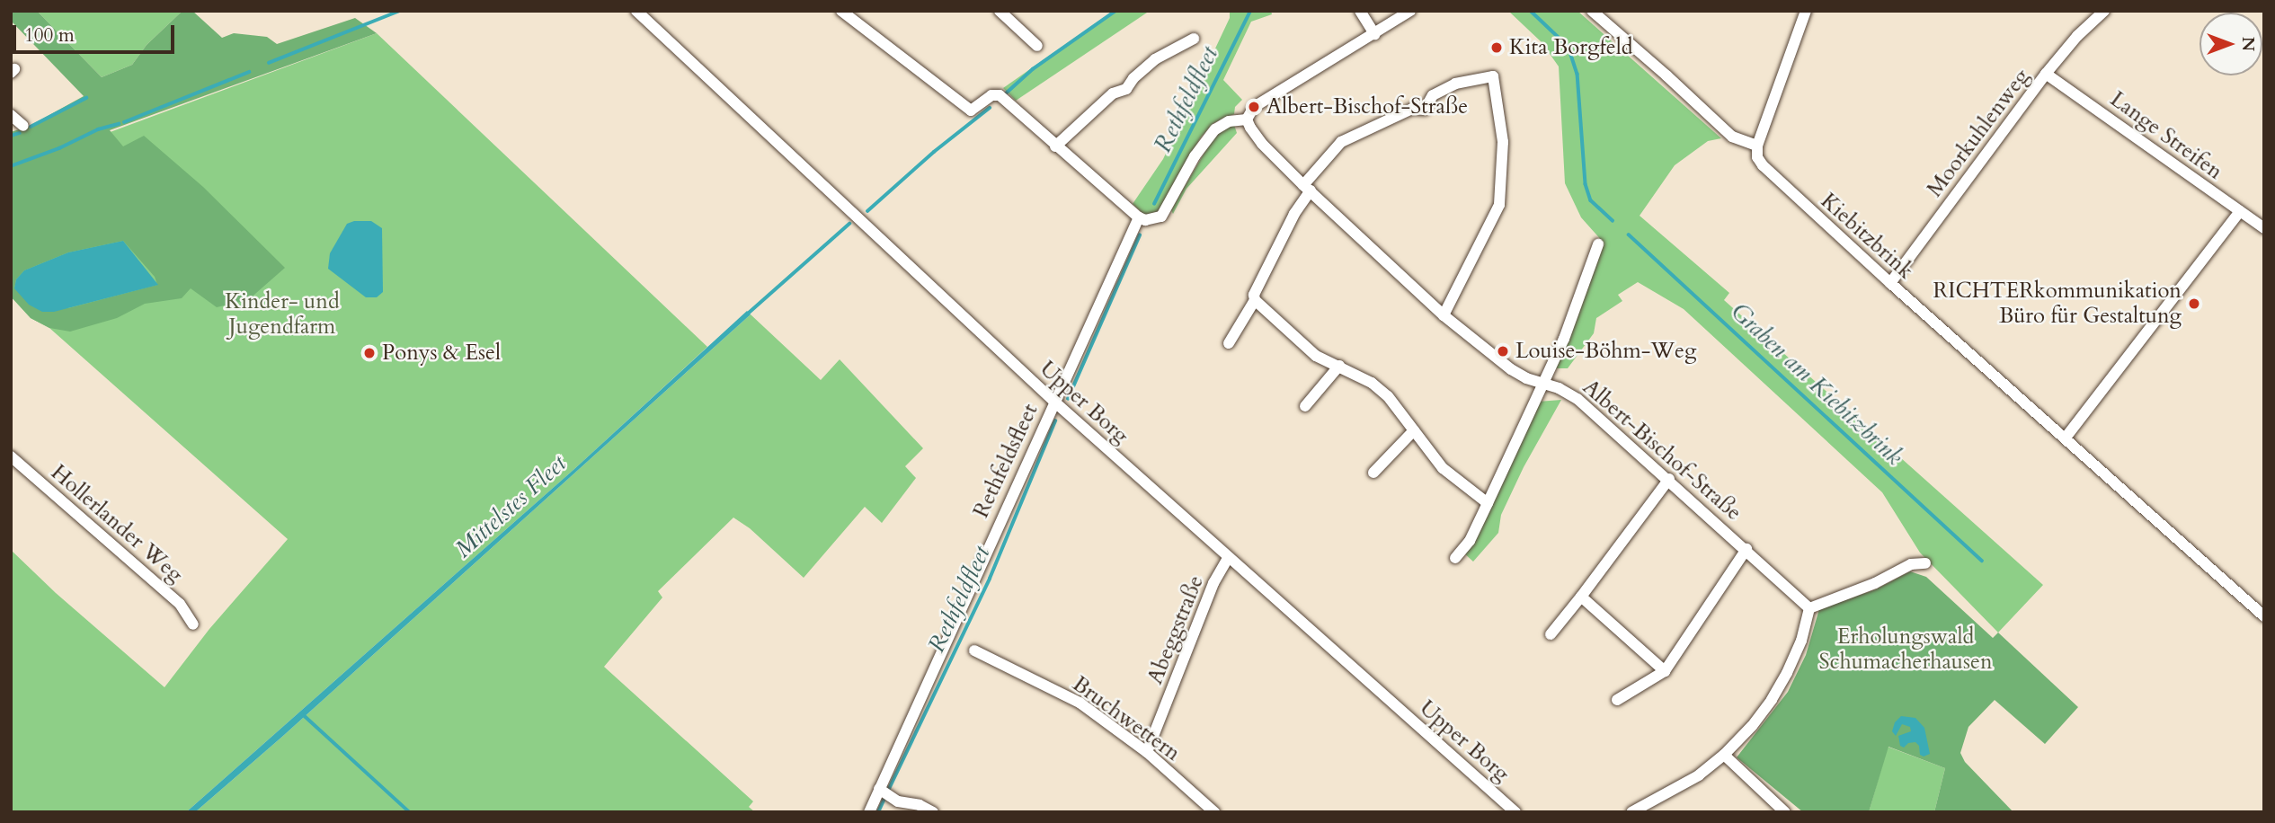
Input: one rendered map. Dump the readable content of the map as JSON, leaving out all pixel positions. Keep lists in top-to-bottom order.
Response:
{
  "streets": {
    "street": [
      "Moorkuhlenweg",
      "Lange Streifen",
      "Kiebitzbrink",
      "Upper Borg",
      "Albert-Bischof-Straße",
      "Rethfeldsfleet",
      "Hollerlander Weg",
      "Abeggstraße",
      "Bruchwettern"
    ]
  },
  "crossings": [
    ["Moorkuhlenweg", "Lange Streifen"],
    ["Moorkuhlenweg", "Kiebitzbrink"],
    ["Upper Borg", "Rethfeldsfleet"],
    ["Upper Borg", "Abeggstraße"],
    ["Abeggstraße", "Bruchwettern"]
  ],
  "water": ["Rethfeldfleet", "Graben am Kiebitzbrink", "Mittelstes Fleet"],
  "parks": ["Kinder- und Jugendfarm", "Erholungswald Schumacherhausen"],
  "places": [
    "Kita Borgfeld",
    "Albert-Bischof-Straße",
    "RICHTERkommunikation Büro für Gestaltung",
    "Louise-Böhm-Weg",
    "Ponys & Esel"
  ],
  "scale_bar": "100 m",
  "north": "right"
}
